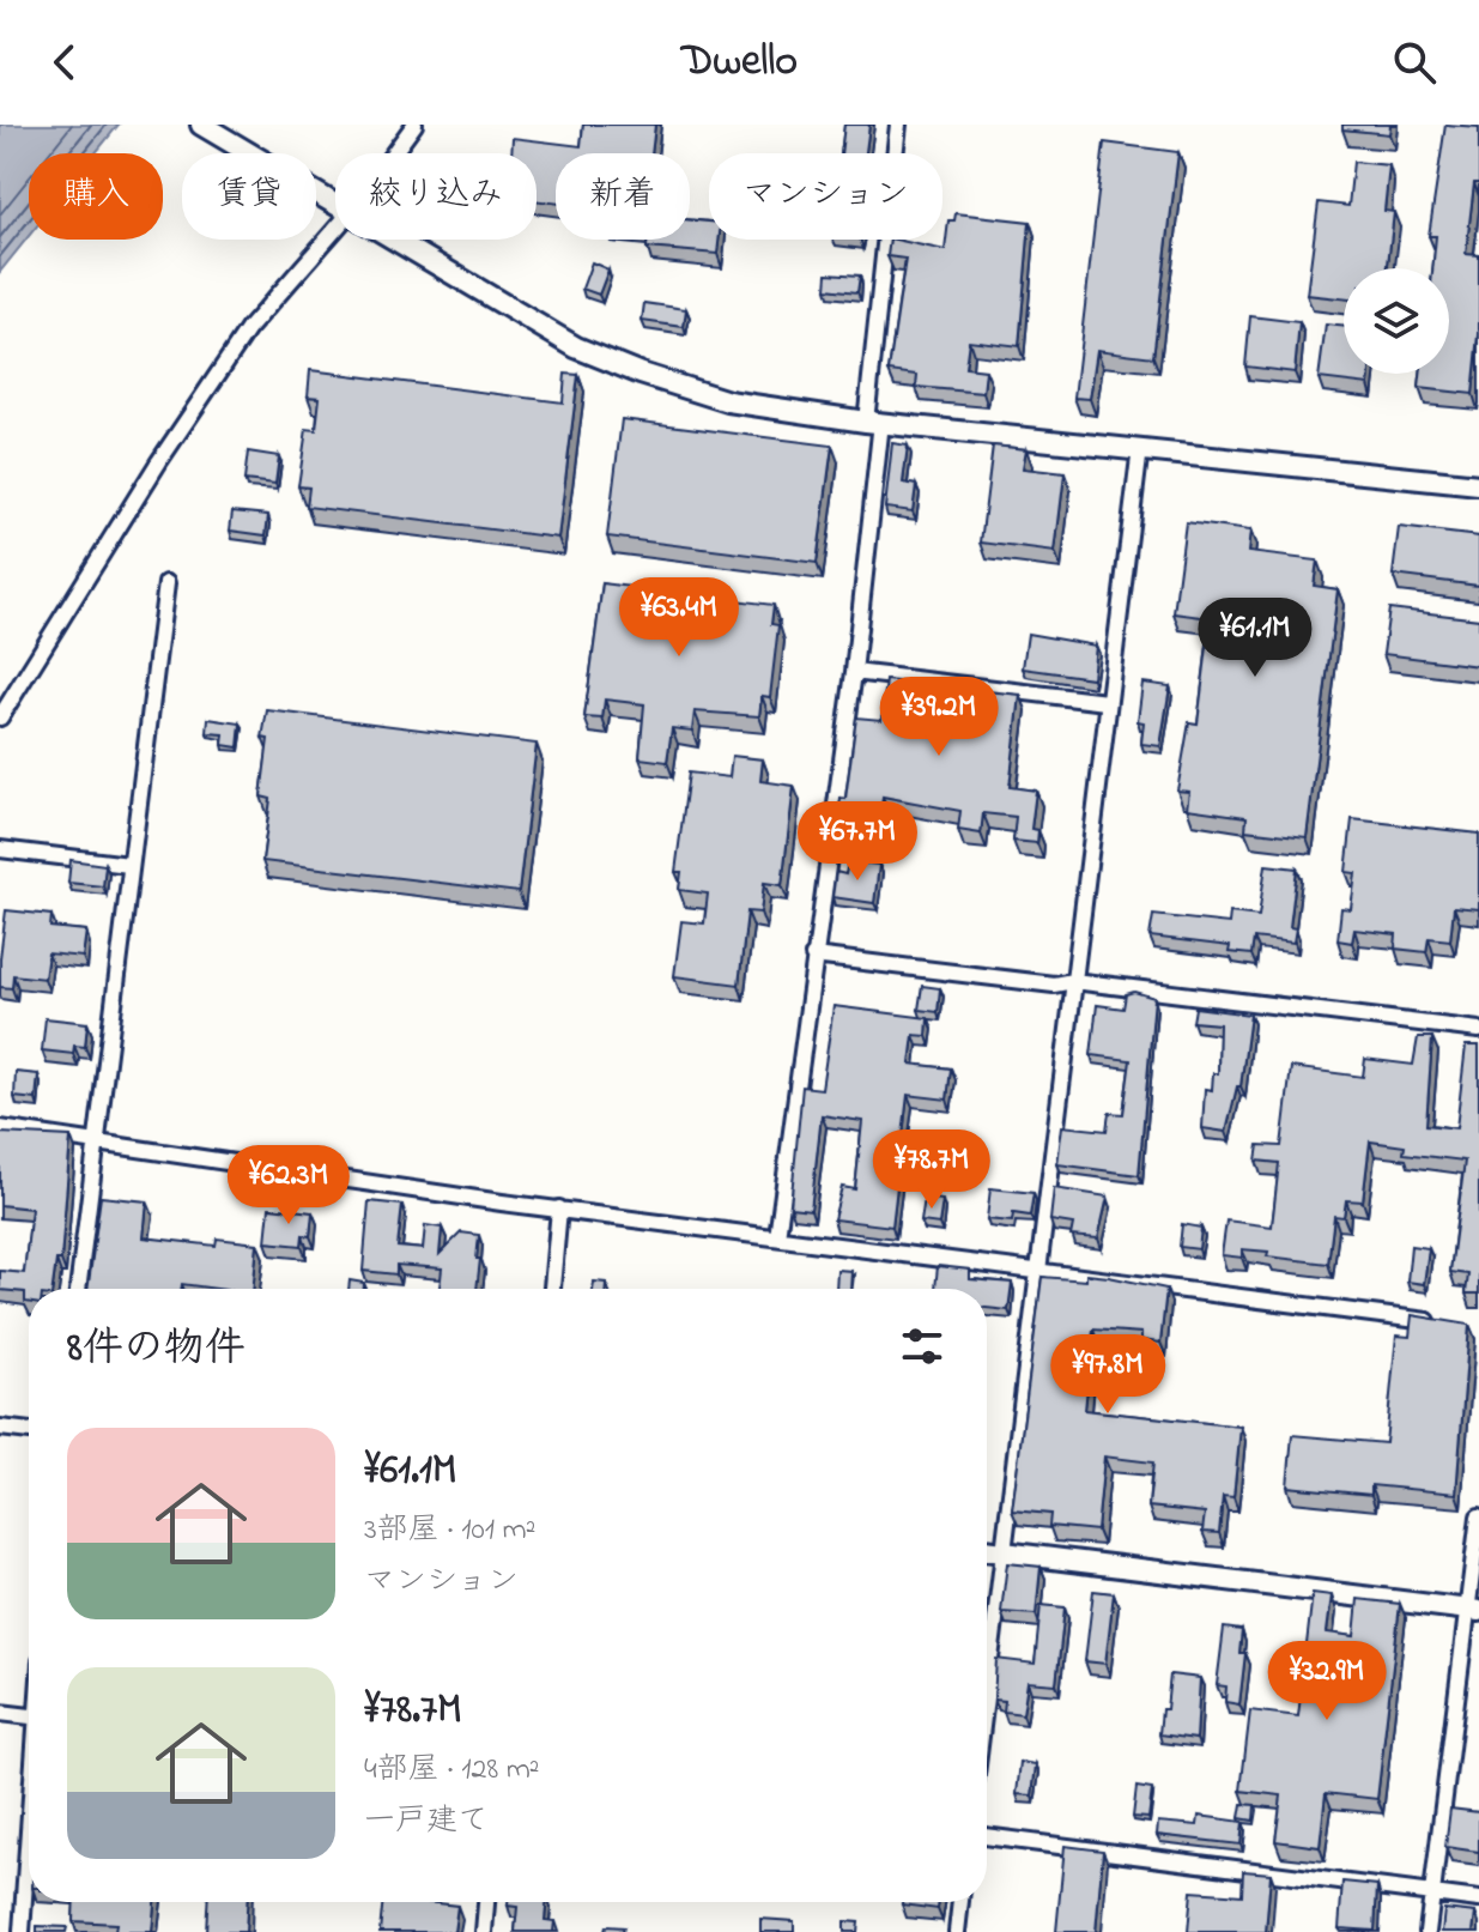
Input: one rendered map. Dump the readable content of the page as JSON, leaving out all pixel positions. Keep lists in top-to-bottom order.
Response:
{
  "page": {
    "header": "Dwello",
    "chip": [
      "購入",
      "賃貸",
      "絞り込み",
      "新着",
      "マンション"
    ],
    "price": [
      "¥63.4M",
      "¥61.1M",
      "¥39.2M",
      "¥67.7M",
      "¥78.7M",
      "¥62.3M",
      "¥97.8M",
      "¥32.9M"
    ],
    "heading": "8件の物件",
    "list": [
      {
        "name": "¥61.1M",
        "note": "3部屋 · 101 m² · マンション"
      },
      {
        "name": "¥78.7M",
        "note": "4部屋 · 128 m² · 一戸建て"
      }
    ]
  }
}
